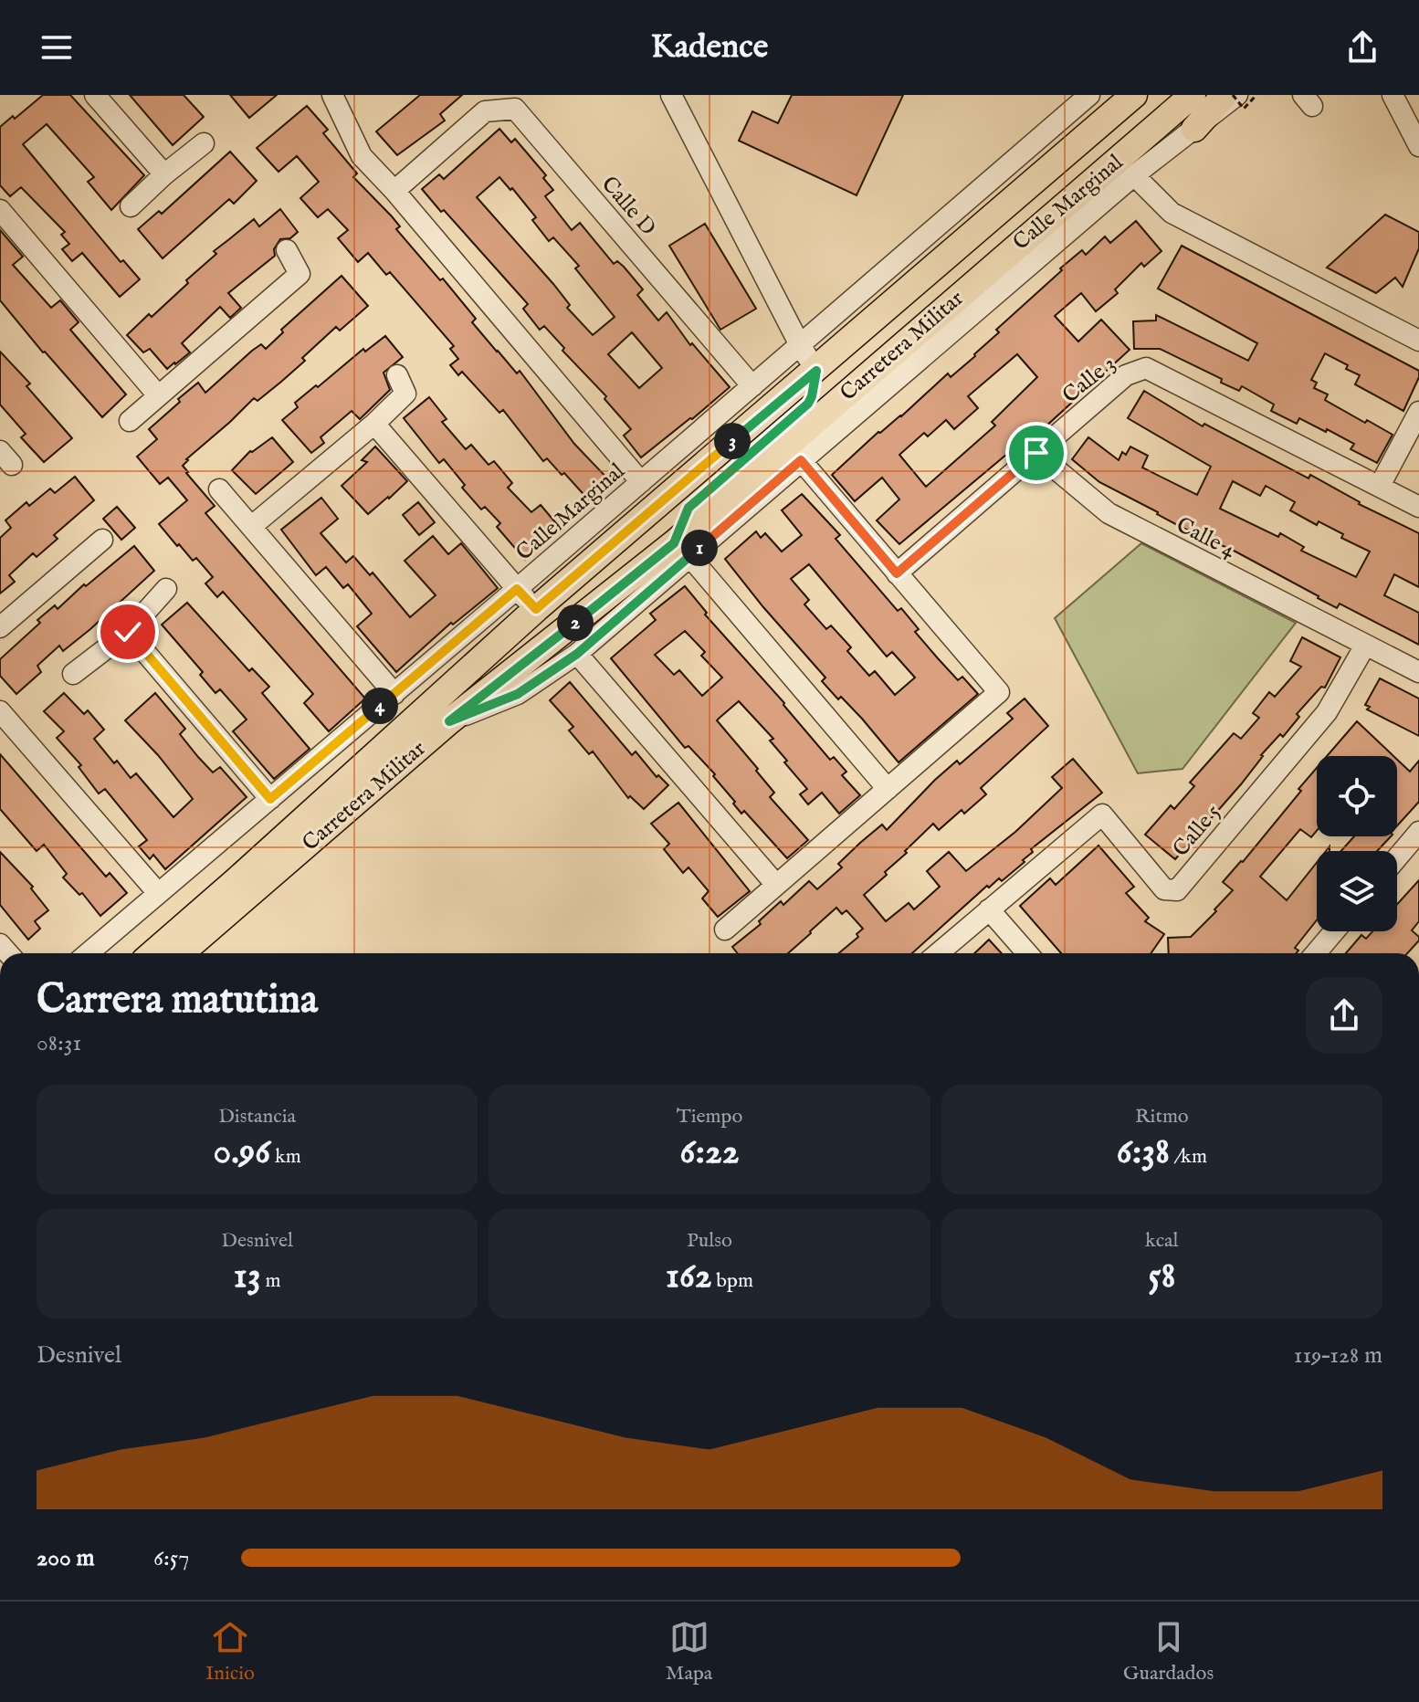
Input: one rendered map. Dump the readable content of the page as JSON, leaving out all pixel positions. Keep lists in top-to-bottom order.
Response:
{
  "streets": {
    "main road": ["Carretera Militar"],
    "street": [
      "Calle Marginal",
      "Calle D",
      "Calle 3",
      "Calle 4",
      "Calle 5"
    ]
  },
  "crossings": [
    ["Calle Marginal", "Calle D"],
    ["Calle Marginal", "Carretera Militar"],
    ["Calle 3", "Calle 4"],
    ["Calle 4", "Calle 5"]
  ],
  "page": {
    "header": "Kadence",
    "pins": [
      "3",
      "1",
      "2",
      "4"
    ],
    "heading": ["Carrera matutina", "08:31"],
    "stats": [
      ["Distancia", "0.96 km"],
      ["Tiempo", "6:22"],
      ["Ritmo", "6:38 /km"],
      ["Desnivel", "13 m"],
      ["Pulso", "162 bpm"],
      ["kcal", "58"]
    ],
    "chart": ["Desnivel", "119–128 m"],
    "list": [
      {
        "name": "200 m",
        "note": "6:57"
      }
    ],
    "tabs": ["Inicio", "Mapa", "Guardados"]
  }
}
